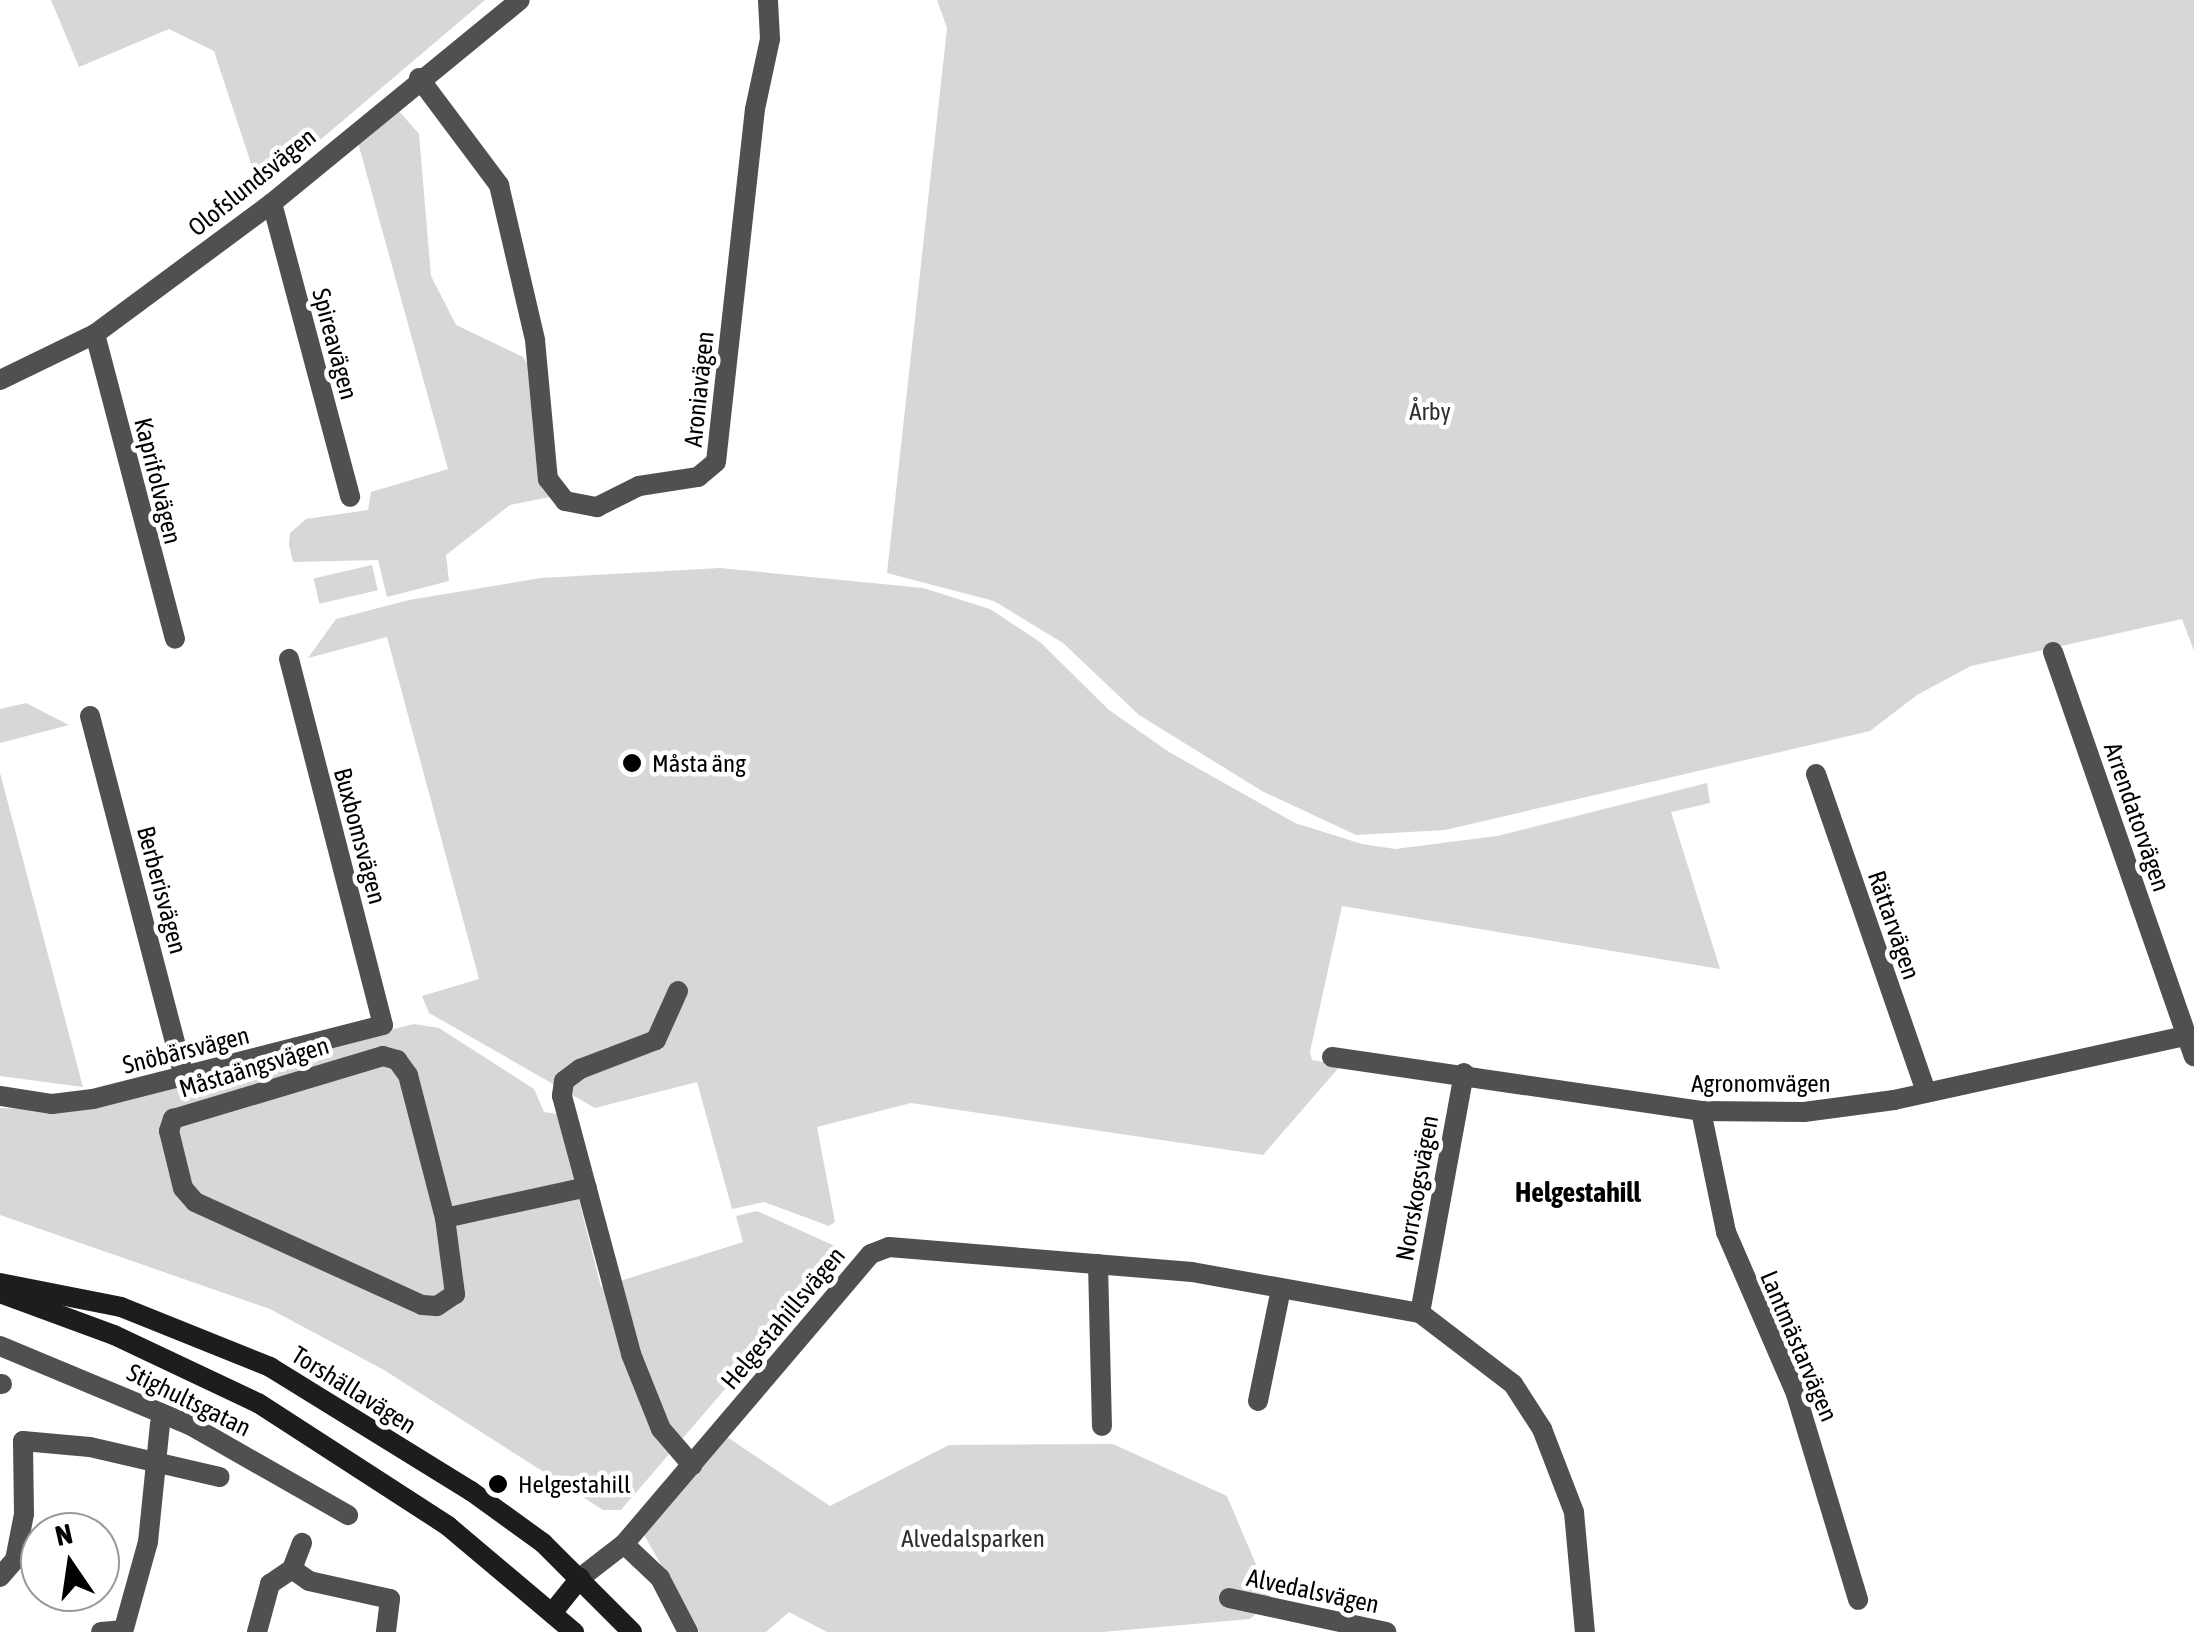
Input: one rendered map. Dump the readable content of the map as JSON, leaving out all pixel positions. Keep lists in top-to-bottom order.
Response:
{
  "streets": {
    "main road": ["Torshällavägen"],
    "street": [
      "Olofslundsvägen",
      "Spireavägen",
      "Aroniavägen",
      "Kaprifolvägen",
      "Arrendatorvägen",
      "Buxbomsvägen",
      "Berberisvägen",
      "Rättarvägen",
      "Snöbärsvägen",
      "Måstaängsvägen",
      "Agronomvägen",
      "Norrskogsvägen",
      "Helgestahillsvägen",
      "Lantmästarvägen",
      "Stighultsgatan",
      "Alvedalsvägen"
    ]
  },
  "crossings": [
    ["Olofslundsvägen", "Spireavägen"],
    ["Olofslundsvägen", "Aroniavägen"],
    ["Olofslundsvägen", "Kaprifolvägen"],
    ["Arrendatorvägen", "Agronomvägen"],
    ["Buxbomsvägen", "Snöbärsvägen"],
    ["Berberisvägen", "Snöbärsvägen"],
    ["Rättarvägen", "Agronomvägen"],
    ["Agronomvägen", "Norrskogsvägen"],
    ["Agronomvägen", "Lantmästarvägen"],
    ["Norrskogsvägen", "Helgestahillsvägen"],
    ["Helgestahillsvägen", "Torshällavägen"]
  ],
  "districts": ["Helgestahill"],
  "parks": ["Årby", "Alvedalsparken"],
  "places": ["Måsta äng", "Helgestahill"],
  "north": "top"
}
